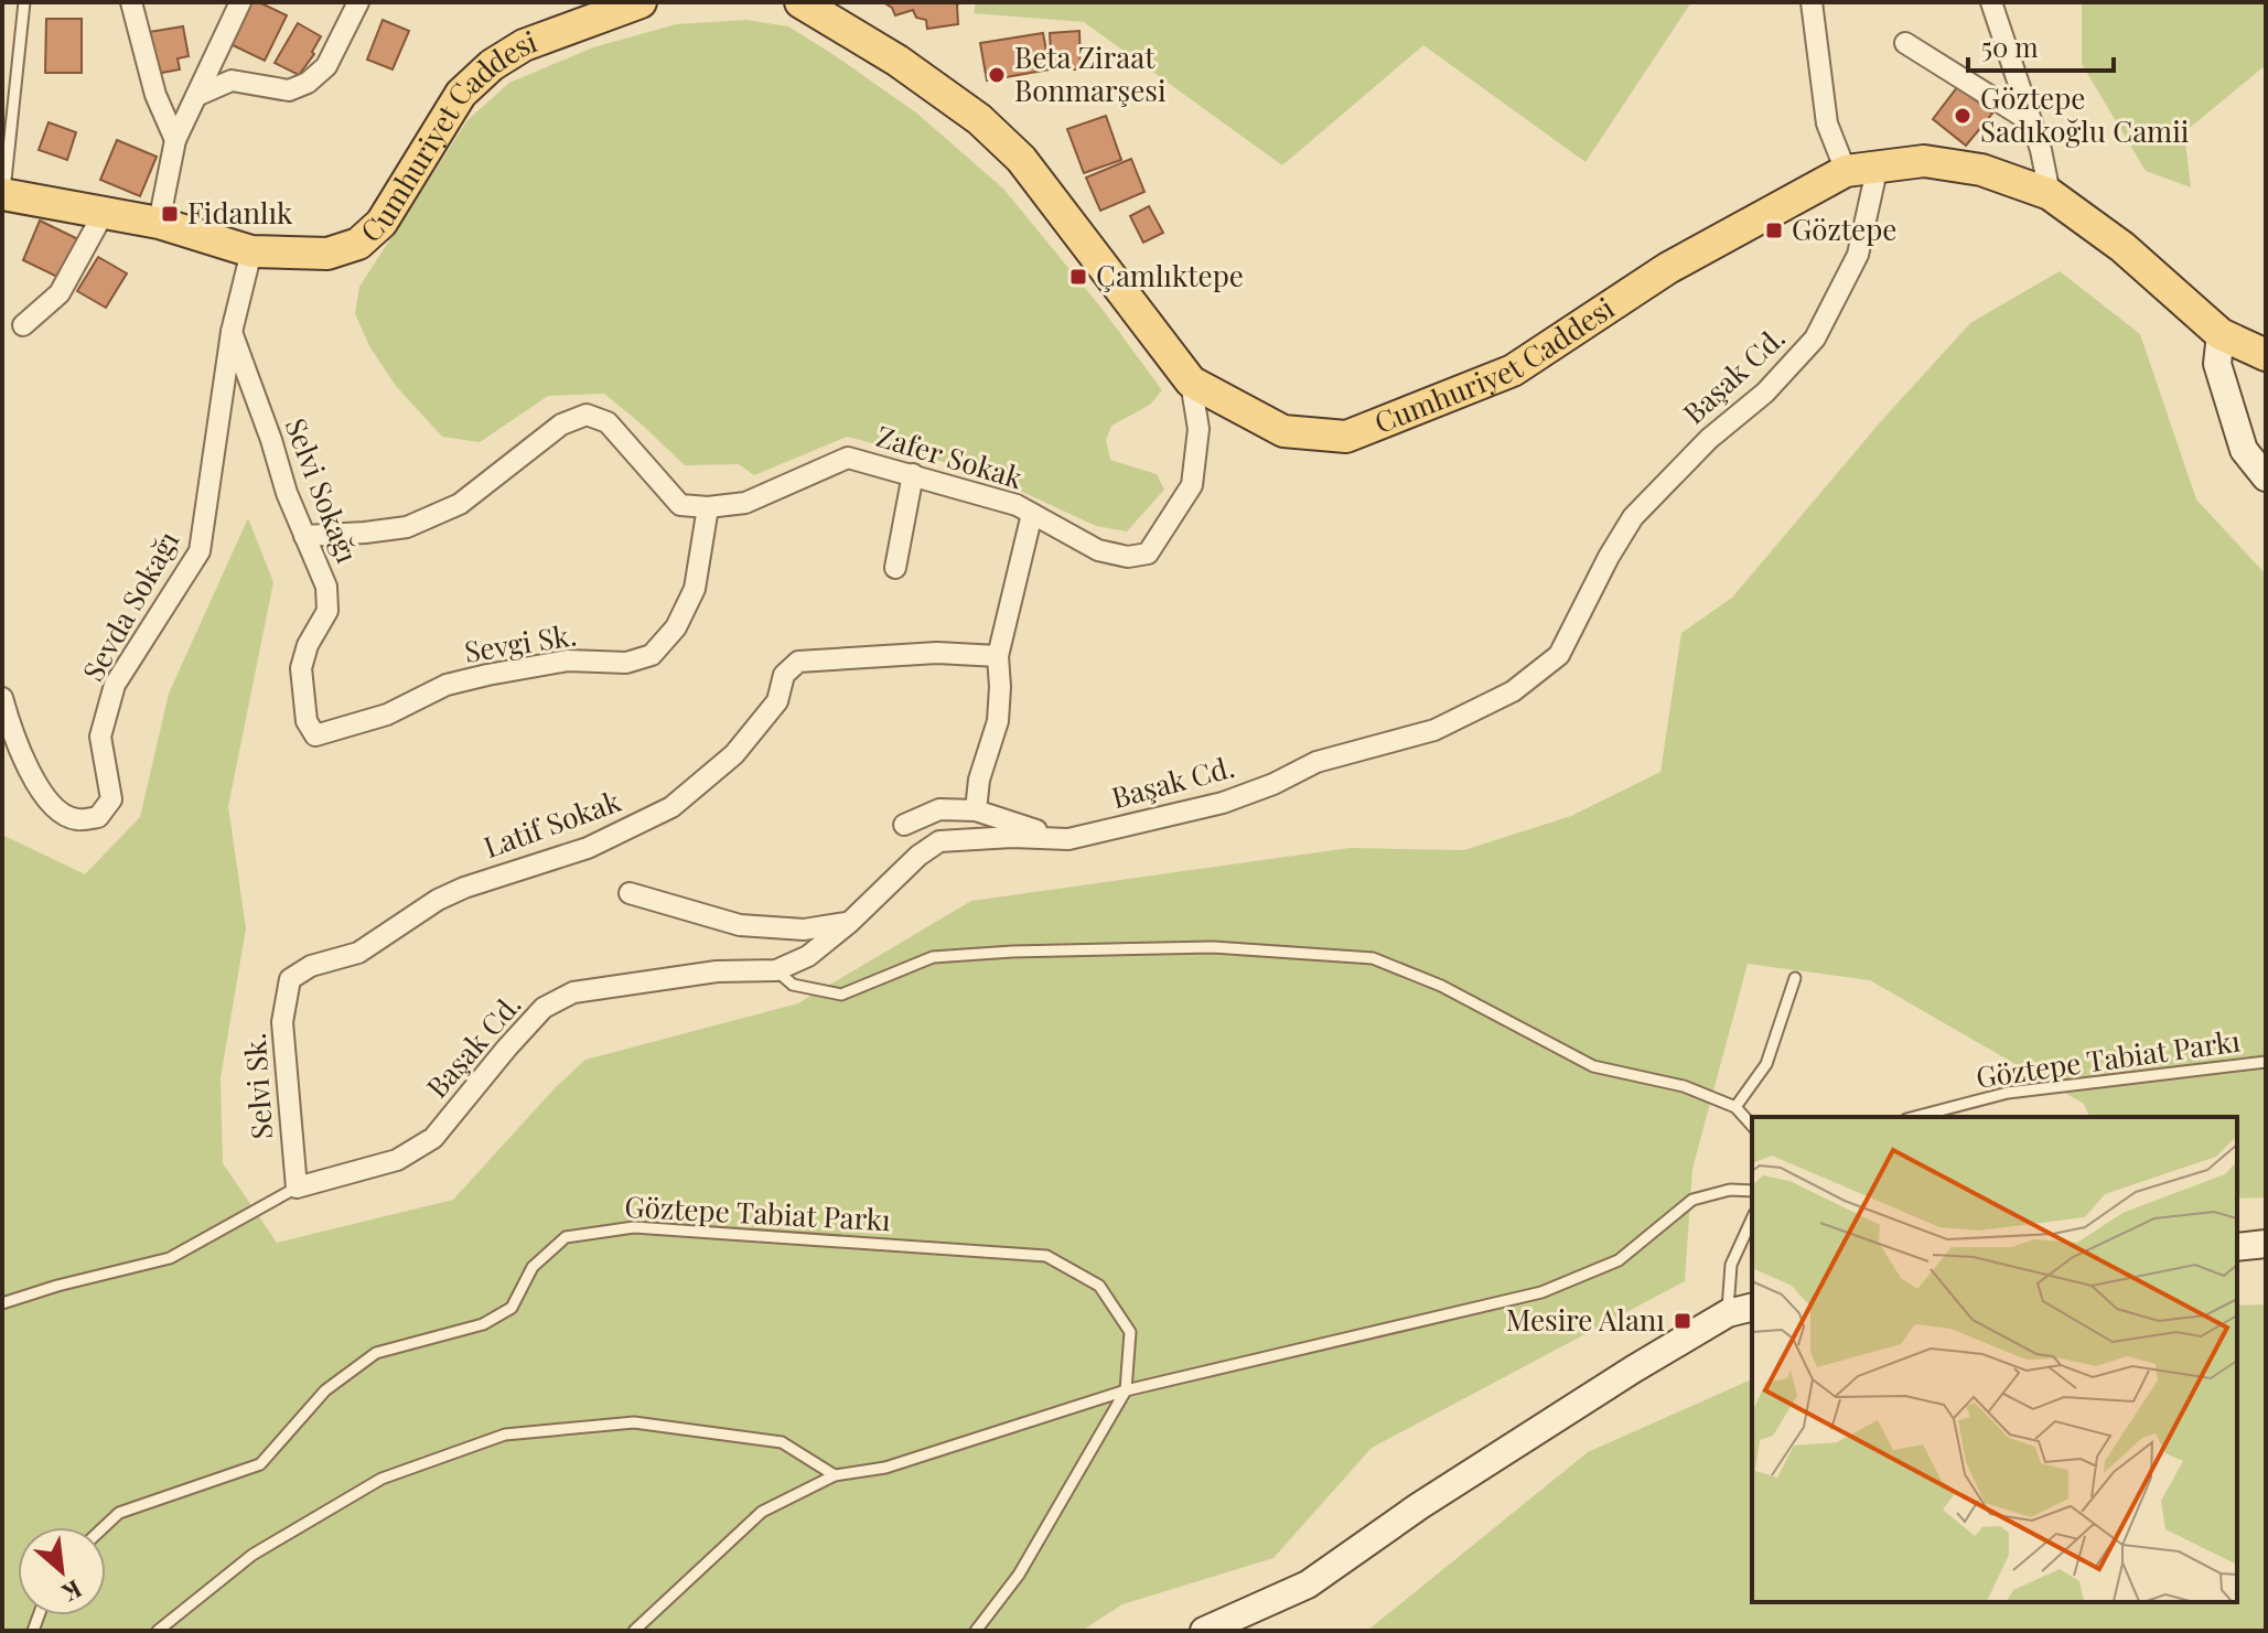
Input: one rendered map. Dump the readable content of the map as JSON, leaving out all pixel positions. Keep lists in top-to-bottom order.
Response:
{
  "streets": {
    "main road": ["Cumhuriyet Caddesi"],
    "street": [
      "Başak Cd.",
      "Zafer Sokak",
      "Selvi Sokağı",
      "Sevda Sokağı",
      "Sevgi Sk.",
      "Latif Sokak",
      "Selvi Sk."
    ],
    "lane": ["Göztepe Tabiat Parkı"]
  },
  "crossings": [
    ["Cumhuriyet Caddesi", "Başak Cd."],
    ["Cumhuriyet Caddesi", "Zafer Sokak"],
    ["Cumhuriyet Caddesi", "Sevda Sokağı"],
    ["Başak Cd.", "Selvi Sk."],
    ["Zafer Sokak", "Selvi Sokağı"],
    ["Zafer Sokak", "Sevgi Sk."],
    ["Selvi Sokağı", "Sevda Sokağı"],
    ["Selvi Sokağı", "Sevgi Sk."],
    ["Latif Sokak", "Selvi Sk."]
  ],
  "places": {
    "other": ["Beta Ziraat Bonmarşesi", "Göztepe Sadıkoğlu Camii"],
    "transit": [
      "Fidanlık",
      "Göztepe",
      "Çamlıktepe",
      "Mesire Alanı"
    ]
  },
  "scale_bar": "50 m",
  "north": "bottom right"
}
